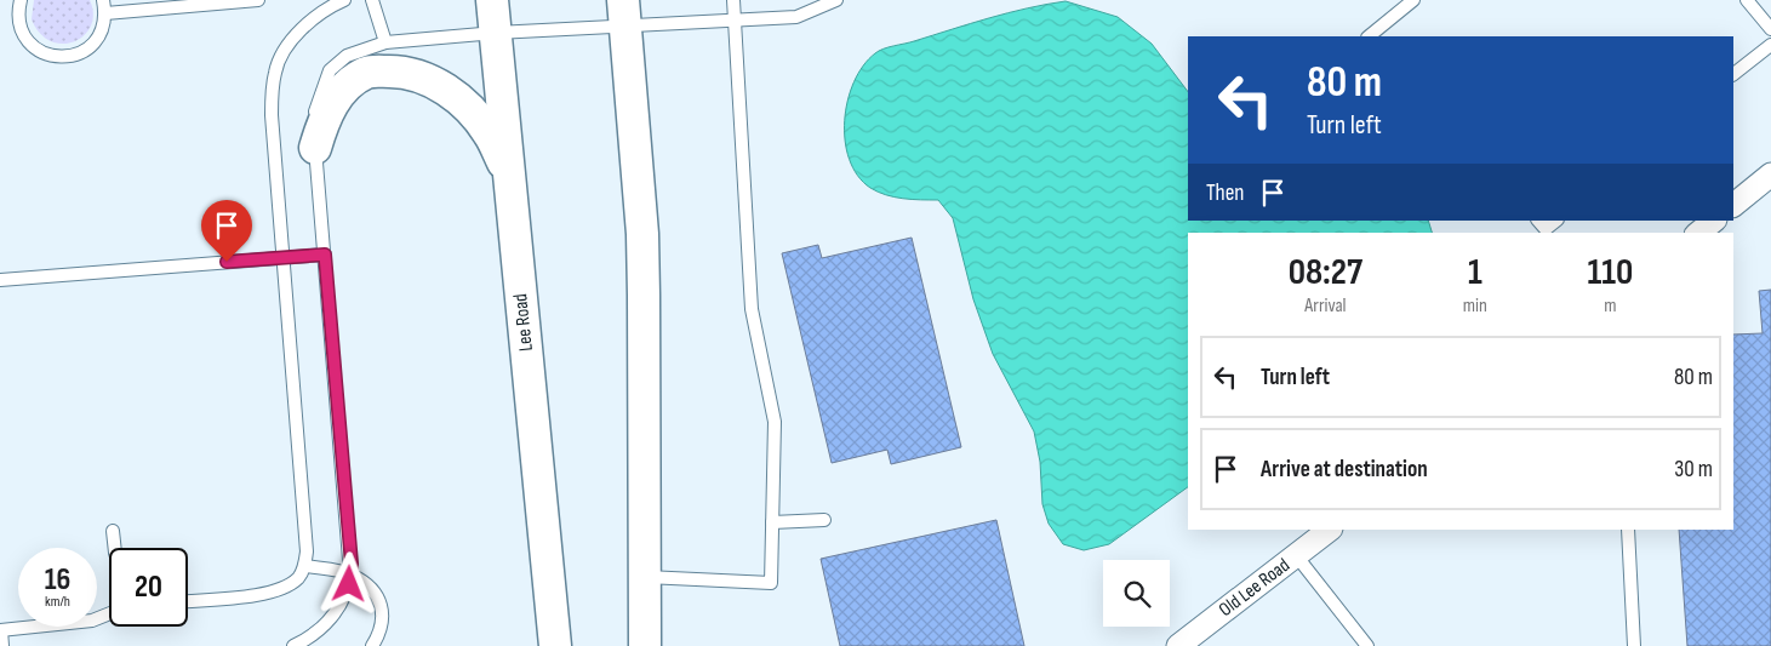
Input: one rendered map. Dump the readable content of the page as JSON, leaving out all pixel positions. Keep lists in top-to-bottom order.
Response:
{
  "streets": {
    "street": ["Lee Road", "Old Lee Road"]
  },
  "page": {
    "turn": ["80 m", "Turn left"],
    "then": "Then",
    "eta": [
      "08:27",
      "Arrival",
      "1",
      "min",
      "110",
      "m"
    ],
    "list": [
      {
        "name": "Turn left",
        "value": "80 m"
      },
      {
        "name": "Arrive at destination",
        "value": "30 m"
      }
    ],
    "speed": "16 km/h",
    "limit": "20"
  }
}
